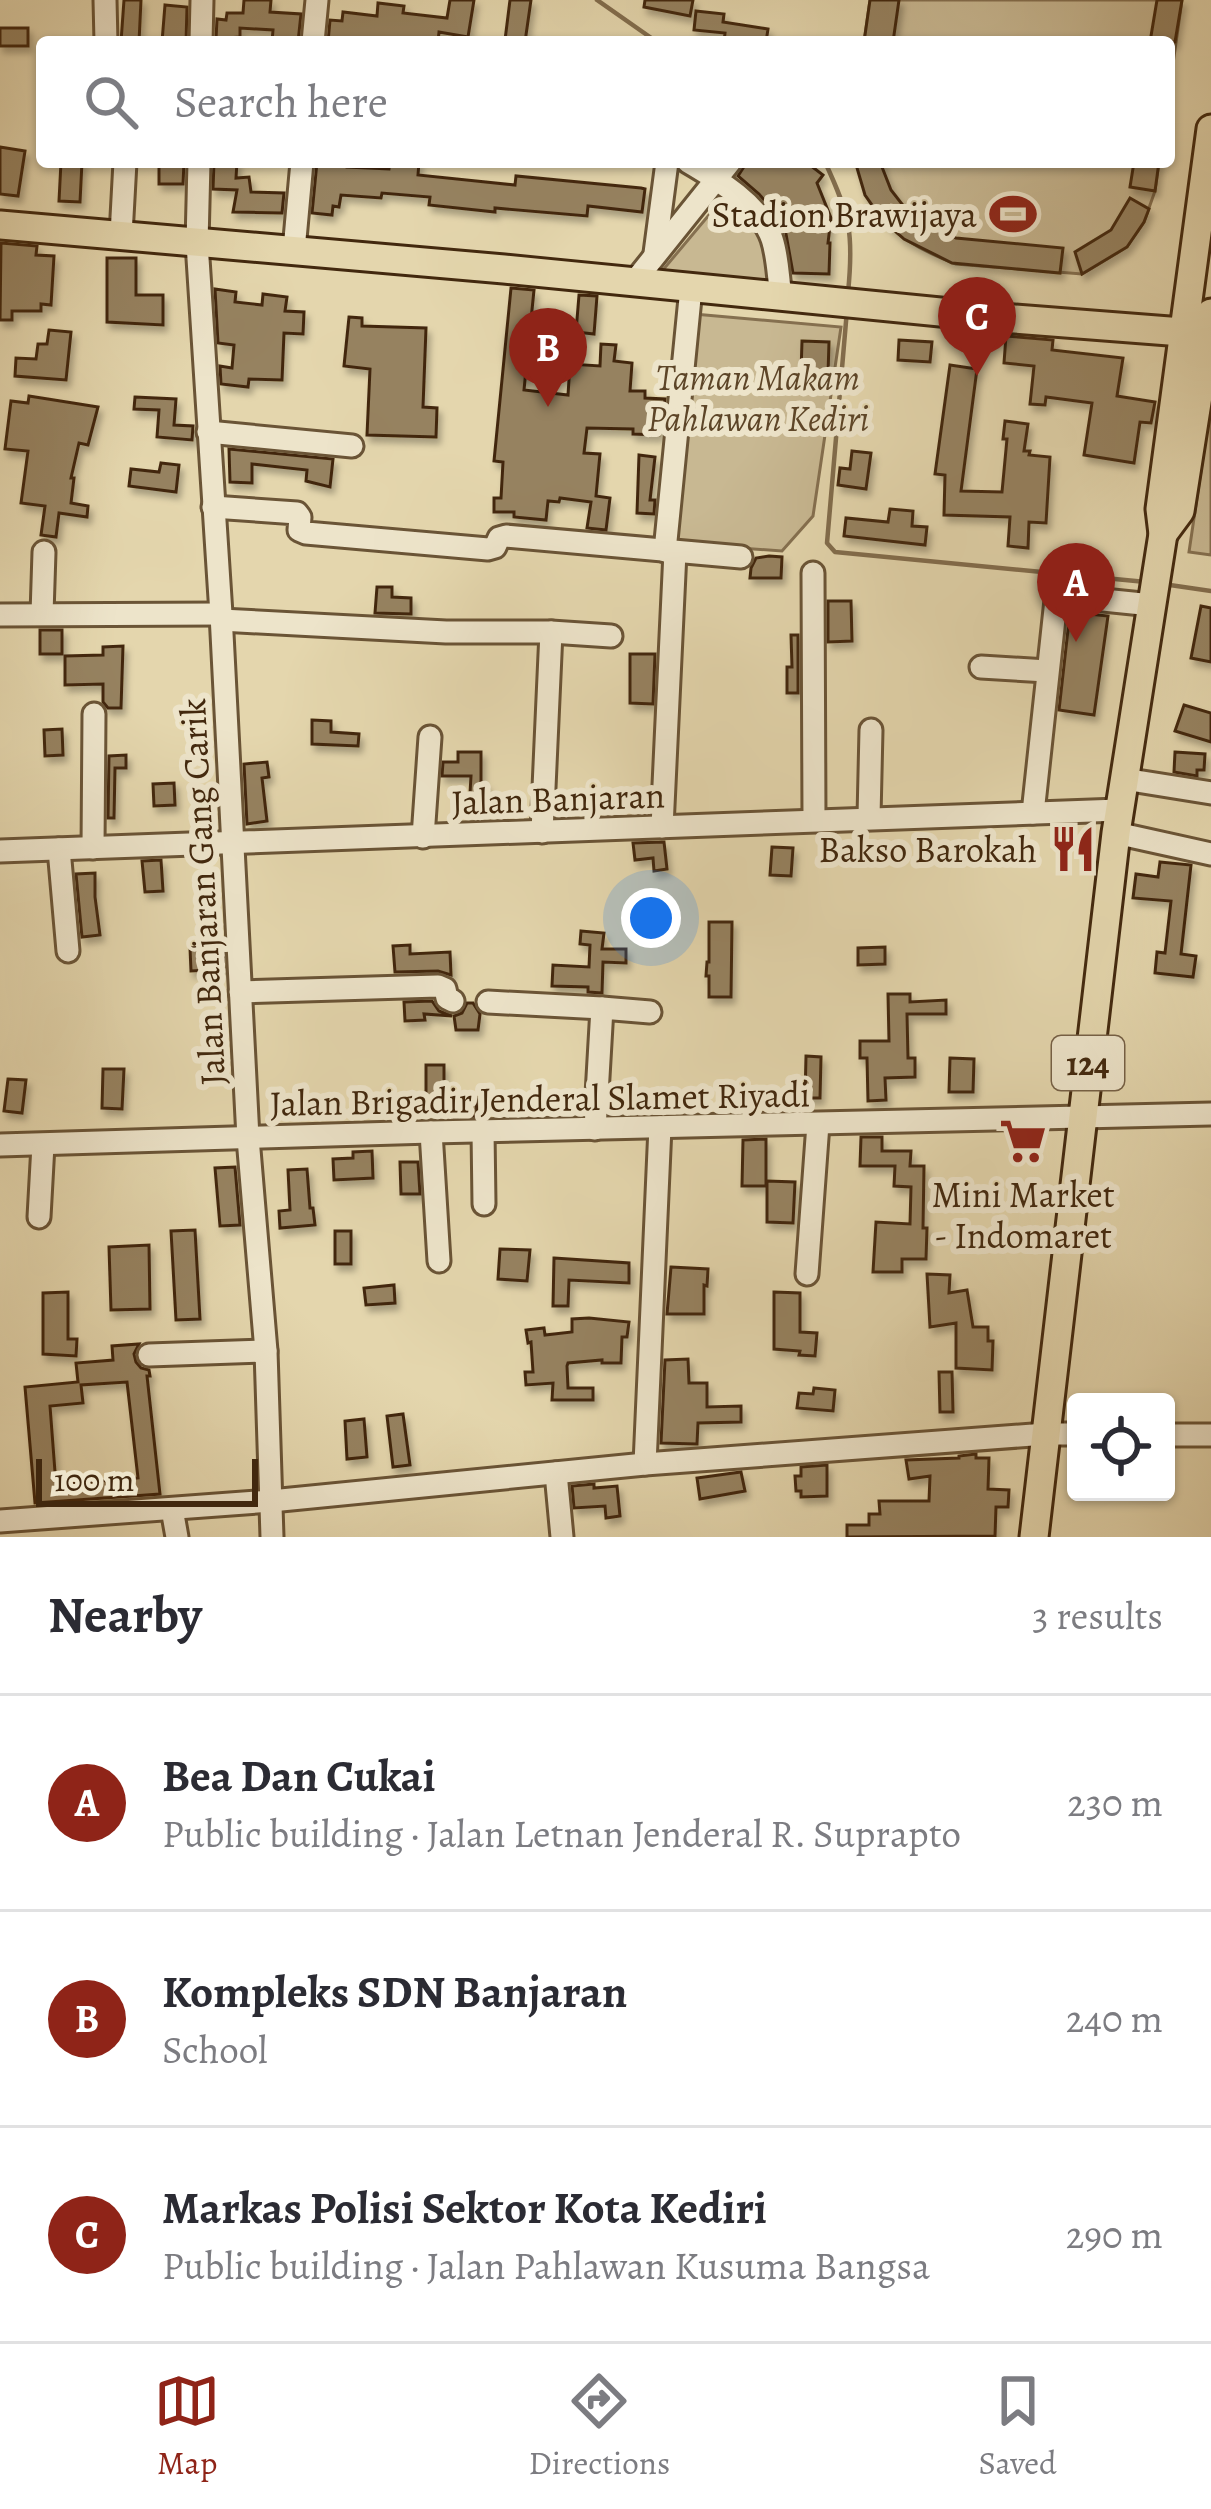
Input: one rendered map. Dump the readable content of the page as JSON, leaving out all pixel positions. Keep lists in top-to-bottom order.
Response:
{
  "streets": {
    "main road": ["124"],
    "street": ["Jalan Banjaran", "Jalan Banjaran Gang Carik", "Jalan Brigadir Jenderal Slamet Riyadi"]
  },
  "crossings": [
    ["Jalan Banjaran", "Jalan Banjaran Gang Carik"],
    ["Jalan Banjaran", "124"],
    ["Jalan Banjaran Gang Carik", "Jalan Brigadir Jenderal Slamet Riyadi"],
    ["124", "Jalan Brigadir Jenderal Slamet Riyadi"]
  ],
  "parks": ["Taman Makam Pahlawan Kediri"],
  "places": {
    "sports": ["Stadion Brawijaya"],
    "restaurant": ["Bakso Barokah"],
    "supermarket": ["Mini Market - Indomaret"]
  },
  "scale_bar": "100 m",
  "page": {
    "search": "Search here",
    "pins": ["C", "B", "A"],
    "scale": "100 m",
    "heading": ["Nearby", "3 results"],
    "list": [
      {
        "mark": "A",
        "name": "Bea Dan Cukai",
        "note": "Public building · Jalan Letnan Jenderal R. Suprapto",
        "value": "230 m"
      },
      {
        "mark": "B",
        "name": "Kompleks SDN Banjaran",
        "note": "School",
        "value": "240 m"
      },
      {
        "mark": "C",
        "name": "Markas Polisi Sektor Kota Kediri",
        "note": "Public building · Jalan Pahlawan Kusuma Bangsa",
        "value": "290 m"
      }
    ],
    "nav": ["Map", "Directions", "Saved"]
  }
}
